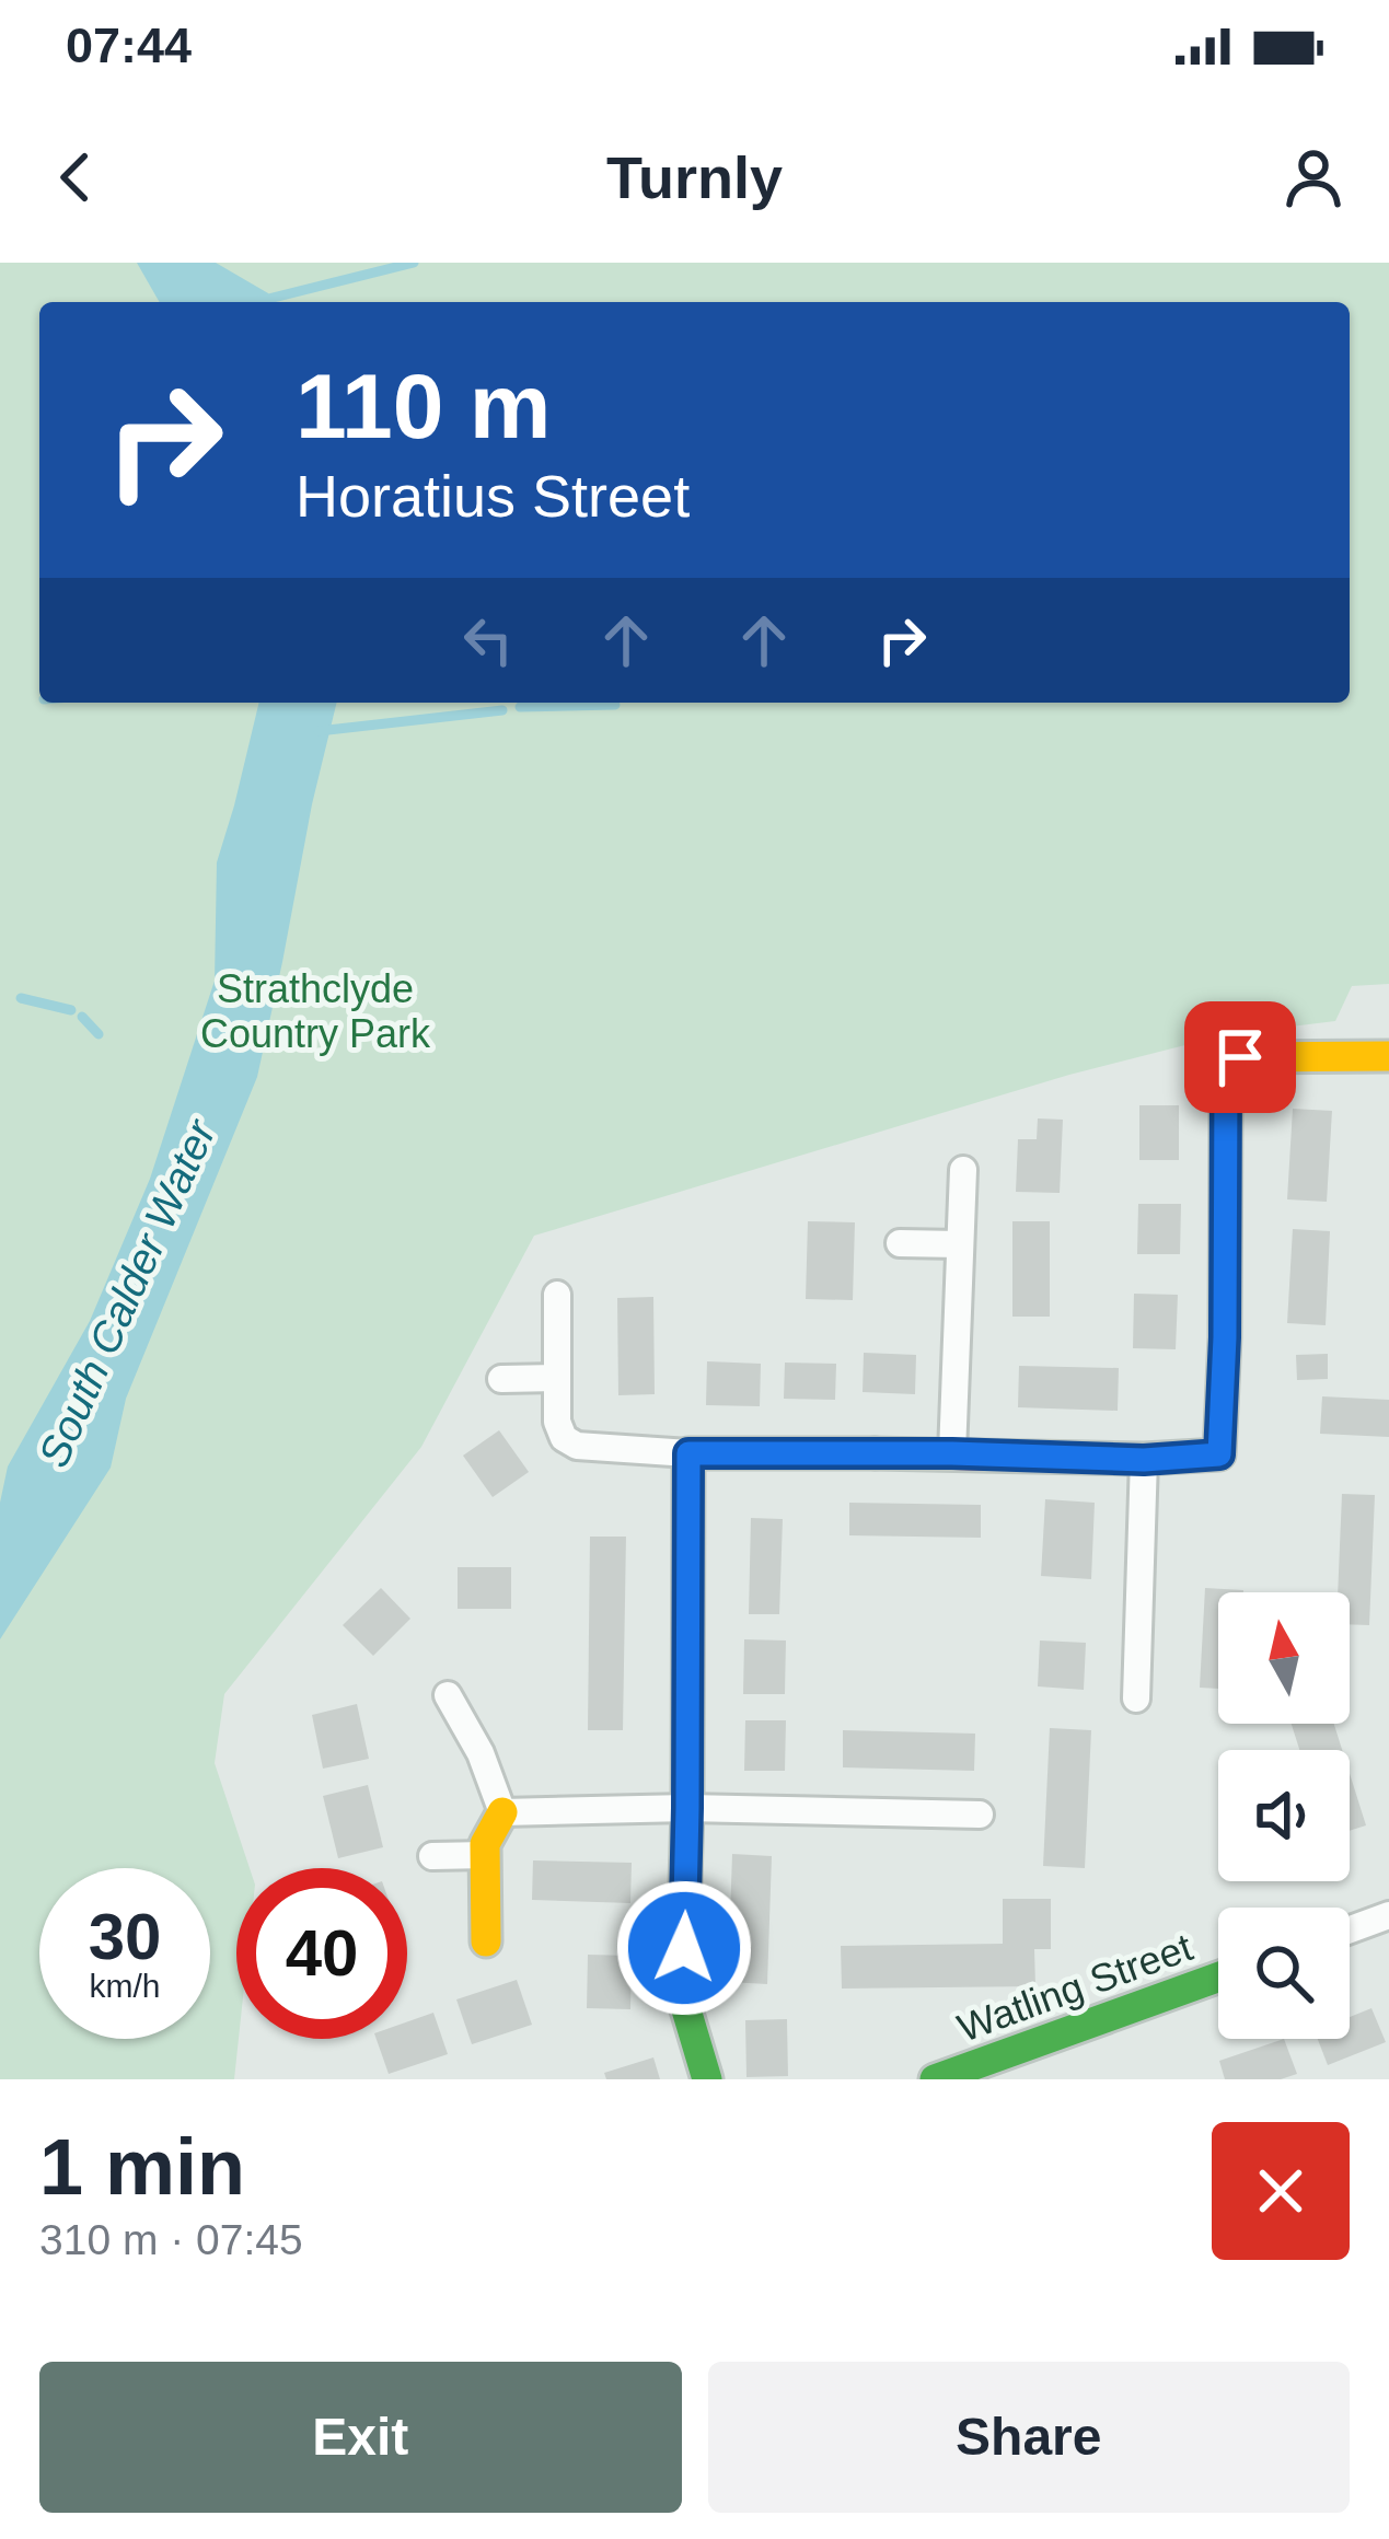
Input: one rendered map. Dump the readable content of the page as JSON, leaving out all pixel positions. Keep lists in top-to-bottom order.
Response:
{
  "streets": {
    "street": ["Watling Street"]
  },
  "water": ["South Calder Water"],
  "parks": ["Strathclyde Country Park"],
  "north": "top",
  "page": {
    "status": "07:44",
    "header": "Turnly",
    "turn": ["110 m", "Horatius Street"],
    "speed": "30 km/h",
    "limit": "40",
    "heading": ["1 min", "310 m · 07:45"],
    "buttons": ["Exit", "Share"]
  }
}
